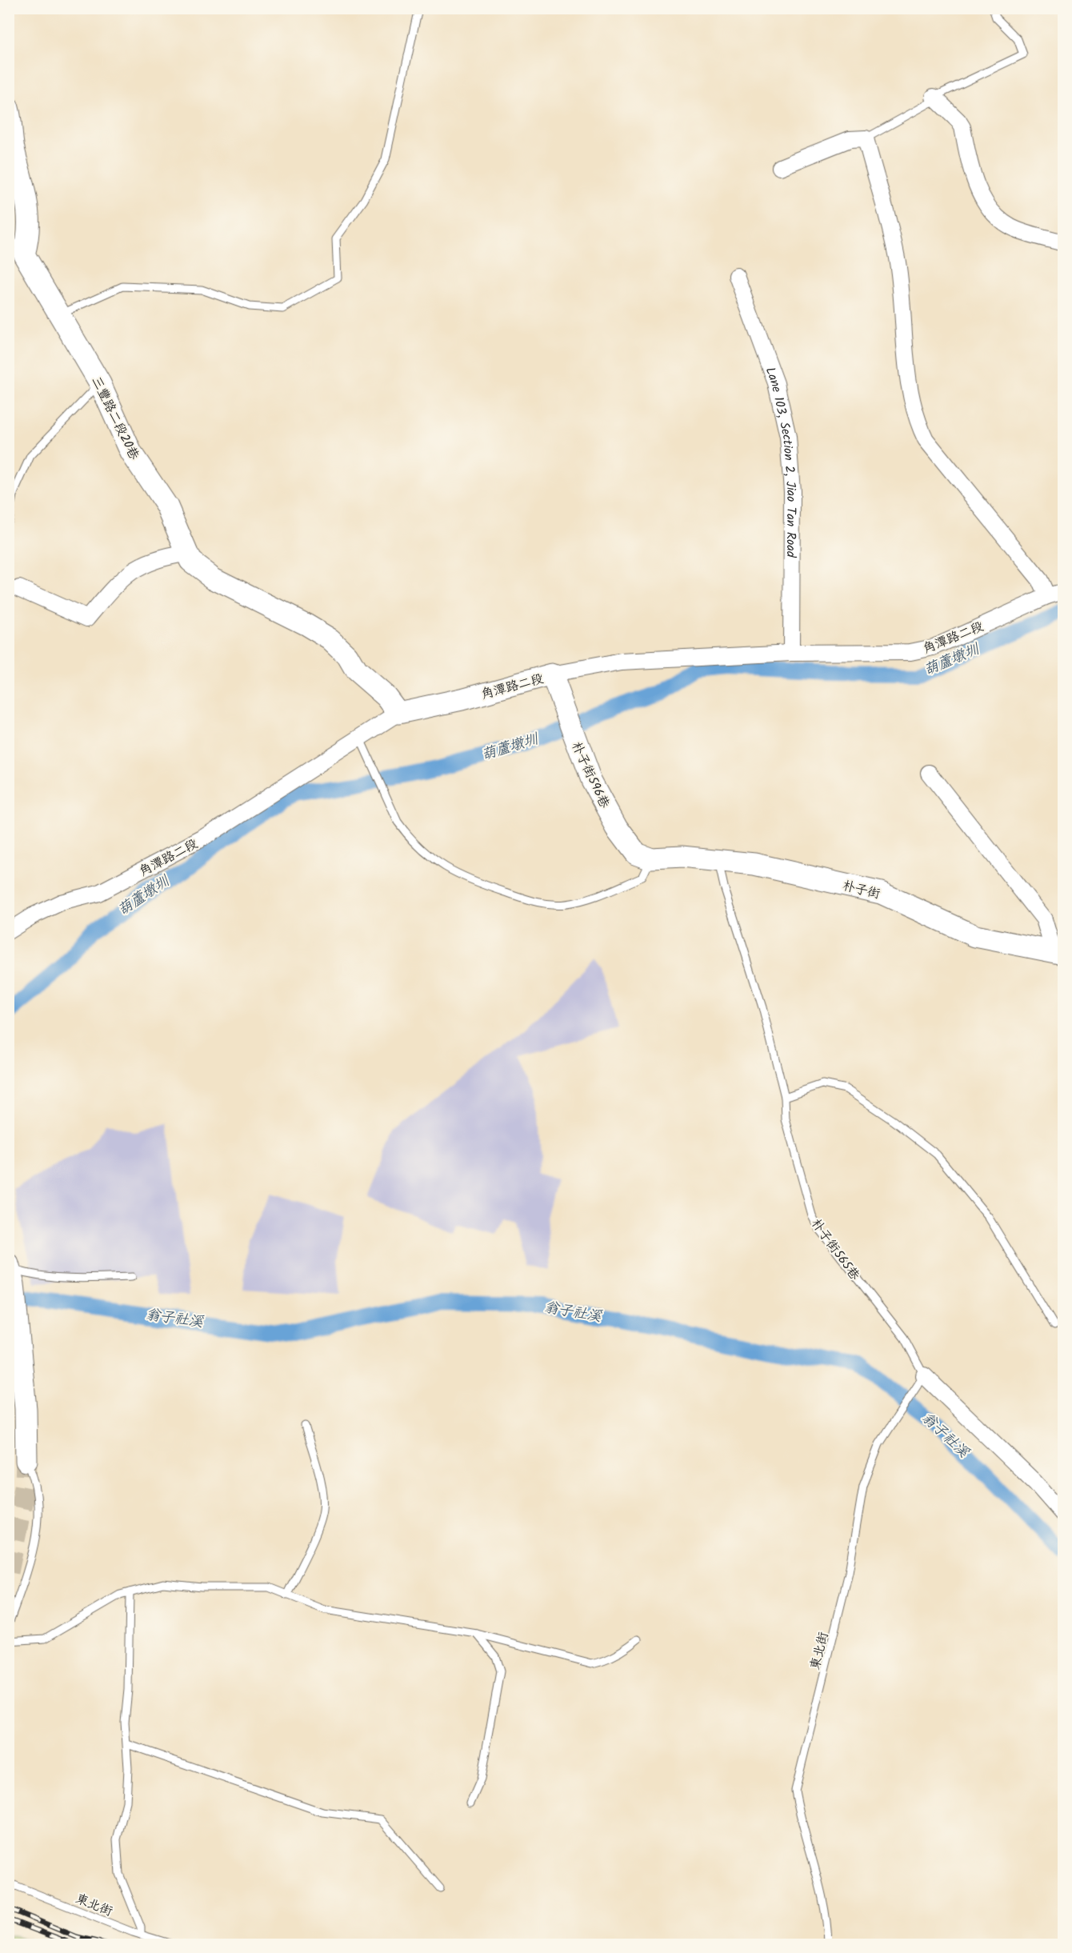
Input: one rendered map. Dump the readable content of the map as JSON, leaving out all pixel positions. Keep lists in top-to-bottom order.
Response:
{
  "streets": {
    "street": [
      "三豐路二段20巷",
      "Lane 103, Section 2, Jiao Tan Road",
      "角潭路二段",
      "朴子街596巷",
      "朴子街",
      "朴子街565巷"
    ],
    "lane": ["東北街"]
  },
  "crossings": [
    ["三豐路二段20巷", "角潭路二段"],
    ["Lane 103, Section 2, Jiao Tan Road", "角潭路二段"],
    ["角潭路二段", "朴子街596巷"],
    ["朴子街596巷", "朴子街"],
    ["朴子街", "朴子街565巷"],
    ["朴子街565巷", "東北街"]
  ],
  "water": ["葫蘆墩圳", "翁子社溪"]
}
